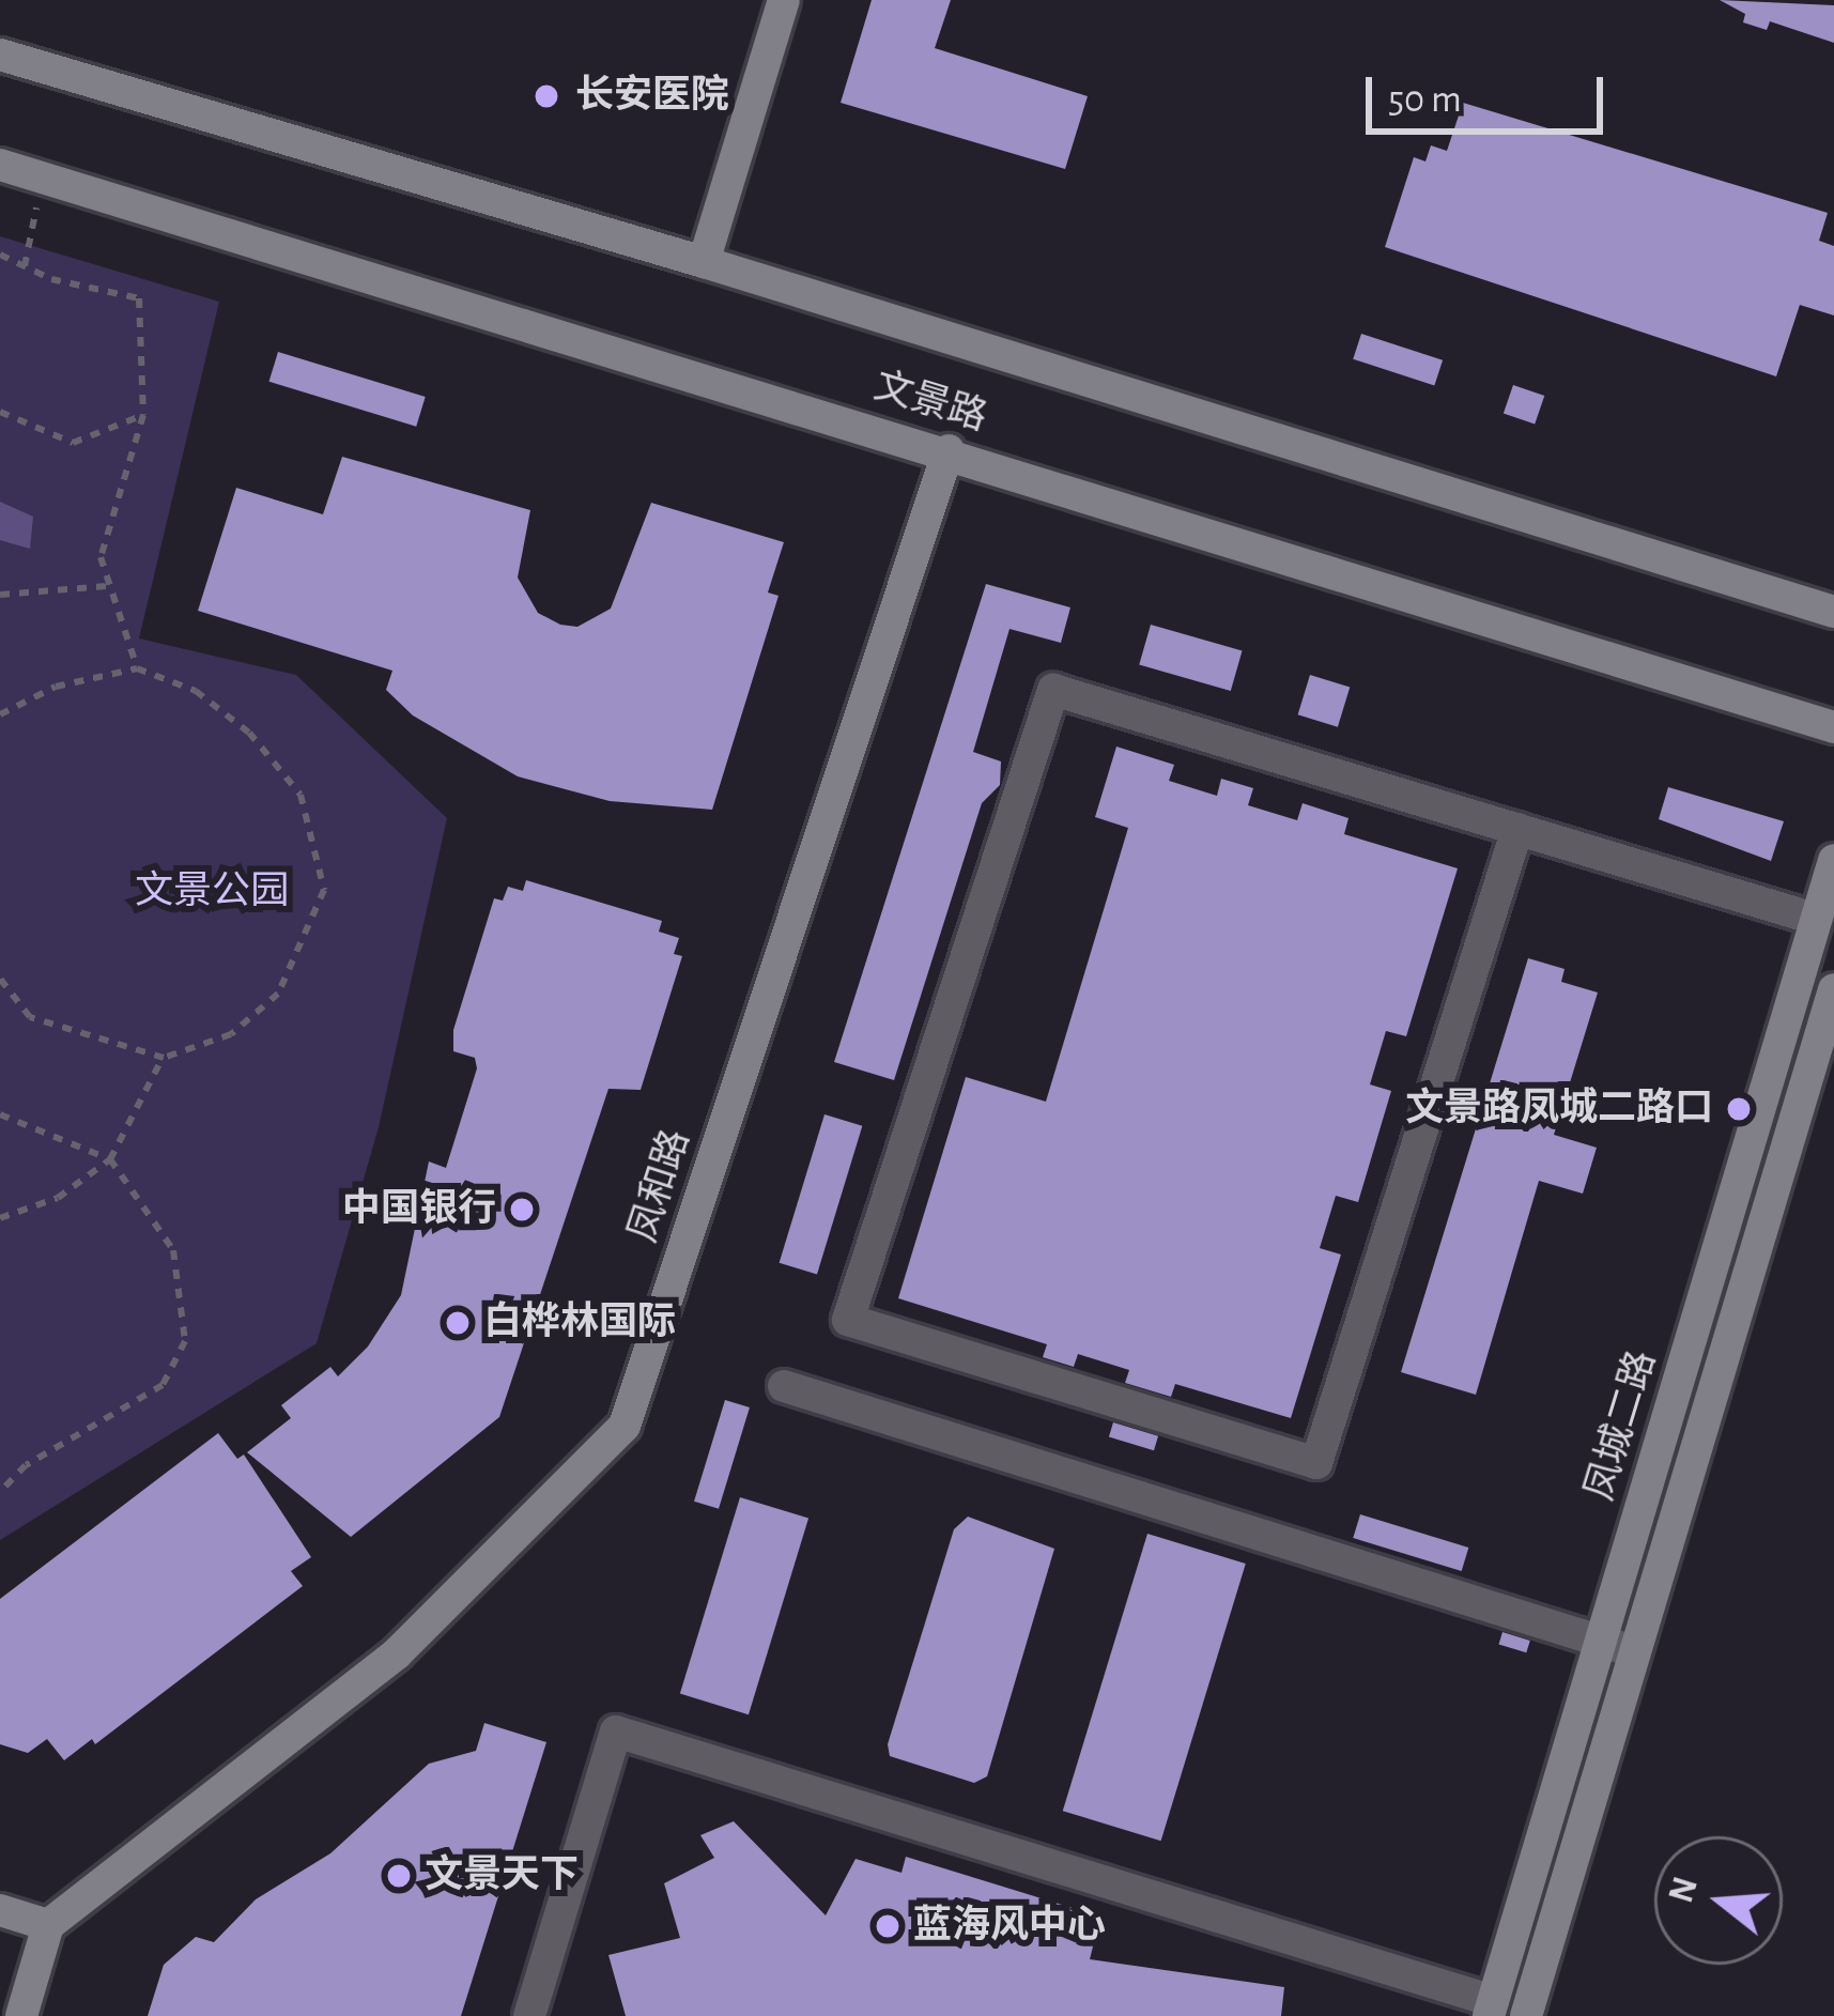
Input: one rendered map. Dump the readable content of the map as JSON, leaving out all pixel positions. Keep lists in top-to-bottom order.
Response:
{
  "streets": {
    "main road": ["文景路", "凤和路", "凤城二路"]
  },
  "crossings": [
    ["文景路", "凤和路"]
  ],
  "parks": ["文景公园"],
  "places": [
    "长安医院",
    "文景路凤城二路口",
    "中国银行",
    "白桦林国际",
    "文景天下",
    "蓝海风中心"
  ],
  "scale_bar": "50 m",
  "north": "left"
}
